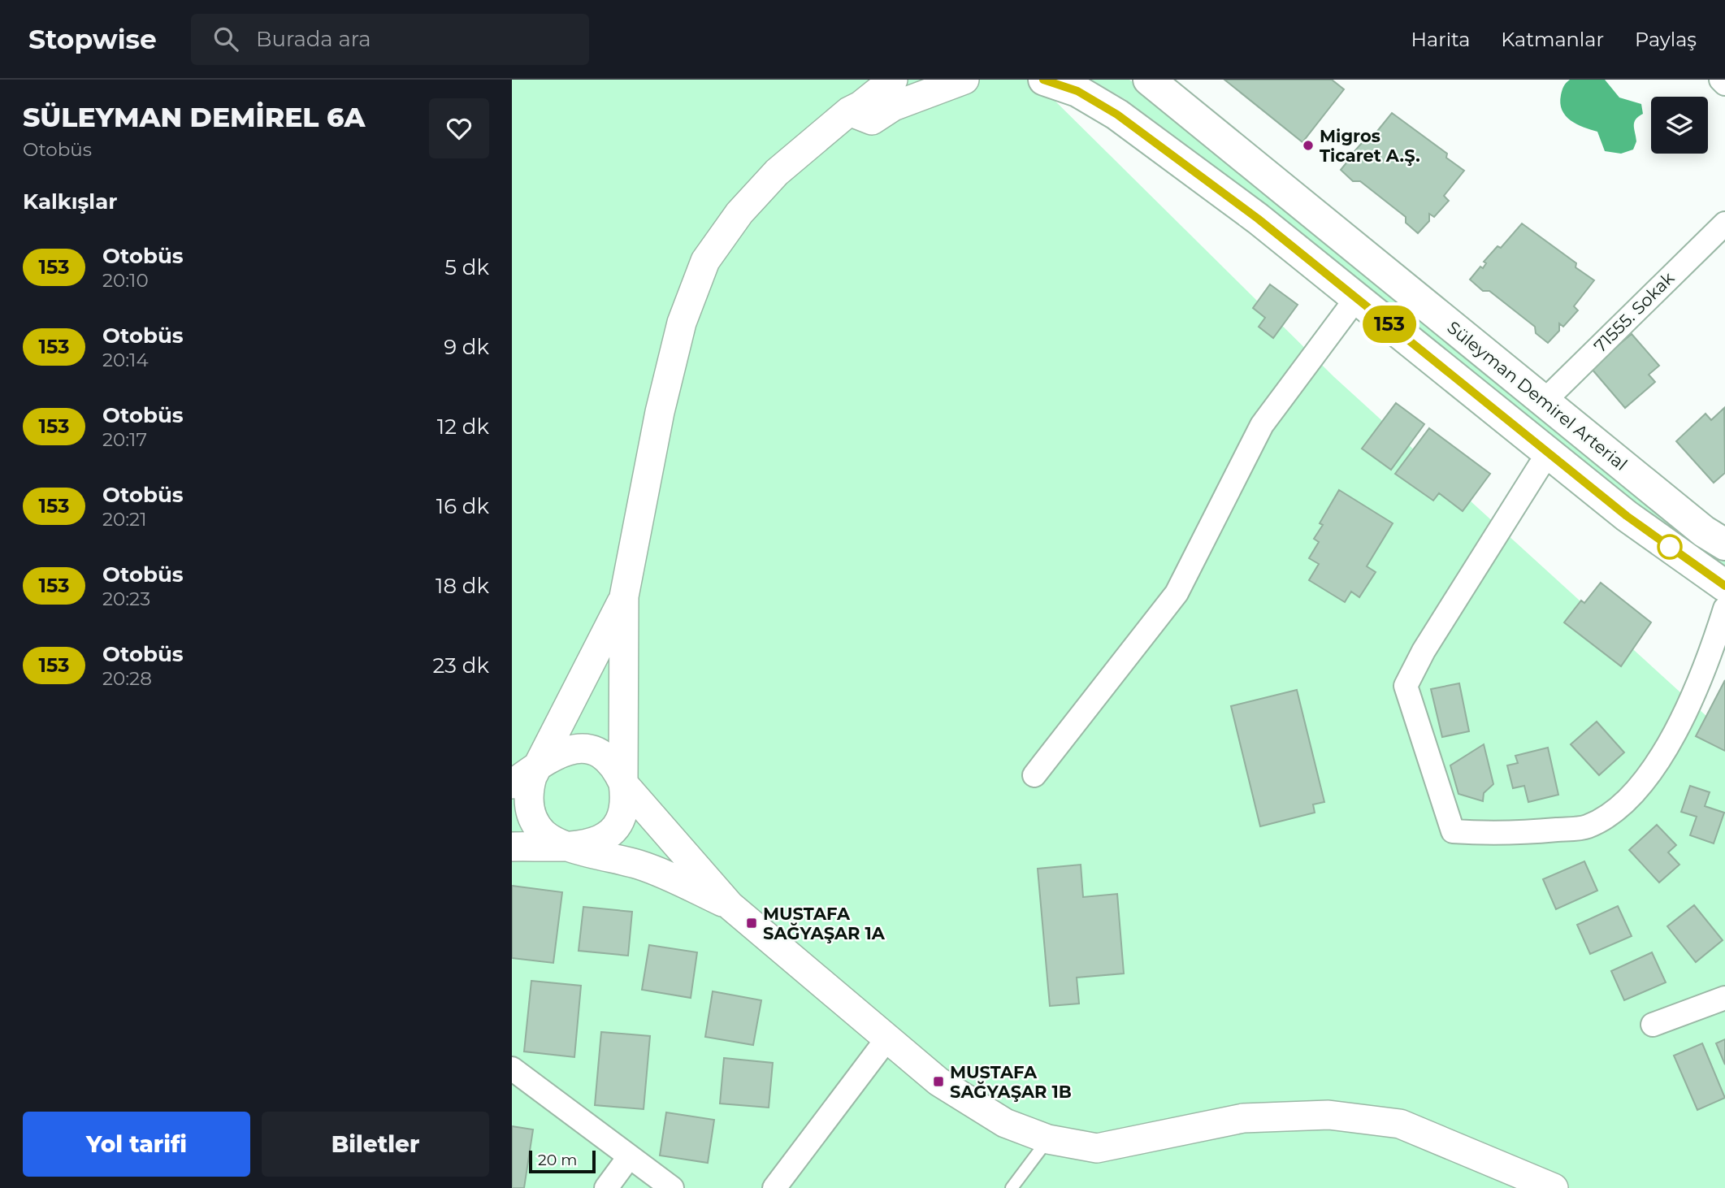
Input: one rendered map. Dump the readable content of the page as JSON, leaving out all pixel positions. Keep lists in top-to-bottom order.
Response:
{
  "streets": {
    "main road": ["Süleyman Demirel Arterial"],
    "street": ["71555. Sokak"]
  },
  "crossings": [
    ["71555. Sokak", "Süleyman Demirel Arterial"]
  ],
  "places": {
    "other": ["Migros Ticaret A.Ş."],
    "transit": ["MUSTAFA SAĞYAŞAR 1A", "MUSTAFA SAĞYAŞAR 1B"]
  },
  "lines": ["bus line 153"],
  "scale_bar": "20 m",
  "page": {
    "header": "Stopwise",
    "search": "Burada ara",
    "nav": ["Harita", "Katmanlar", "Paylaş"],
    "heading": [
      ["SÜLEYMAN DEMİREL 6A", "Otobüs"],
      "Kalkışlar"
    ],
    "on_map": "153",
    "list": [
      {
        "mark": "153",
        "name": "Otobüs",
        "note": "20:10",
        "value": "5 dk"
      },
      {
        "mark": "153",
        "name": "Otobüs",
        "note": "20:14",
        "value": "9 dk"
      },
      {
        "mark": "153",
        "name": "Otobüs",
        "note": "20:17",
        "value": "12 dk"
      },
      {
        "mark": "153",
        "name": "Otobüs",
        "note": "20:21",
        "value": "16 dk"
      },
      {
        "mark": "153",
        "name": "Otobüs",
        "note": "20:23",
        "value": "18 dk"
      },
      {
        "mark": "153",
        "name": "Otobüs",
        "note": "20:28",
        "value": "23 dk"
      }
    ],
    "buttons": ["Yol tarifi", "Biletler"],
    "scale": "20 m"
  }
}
